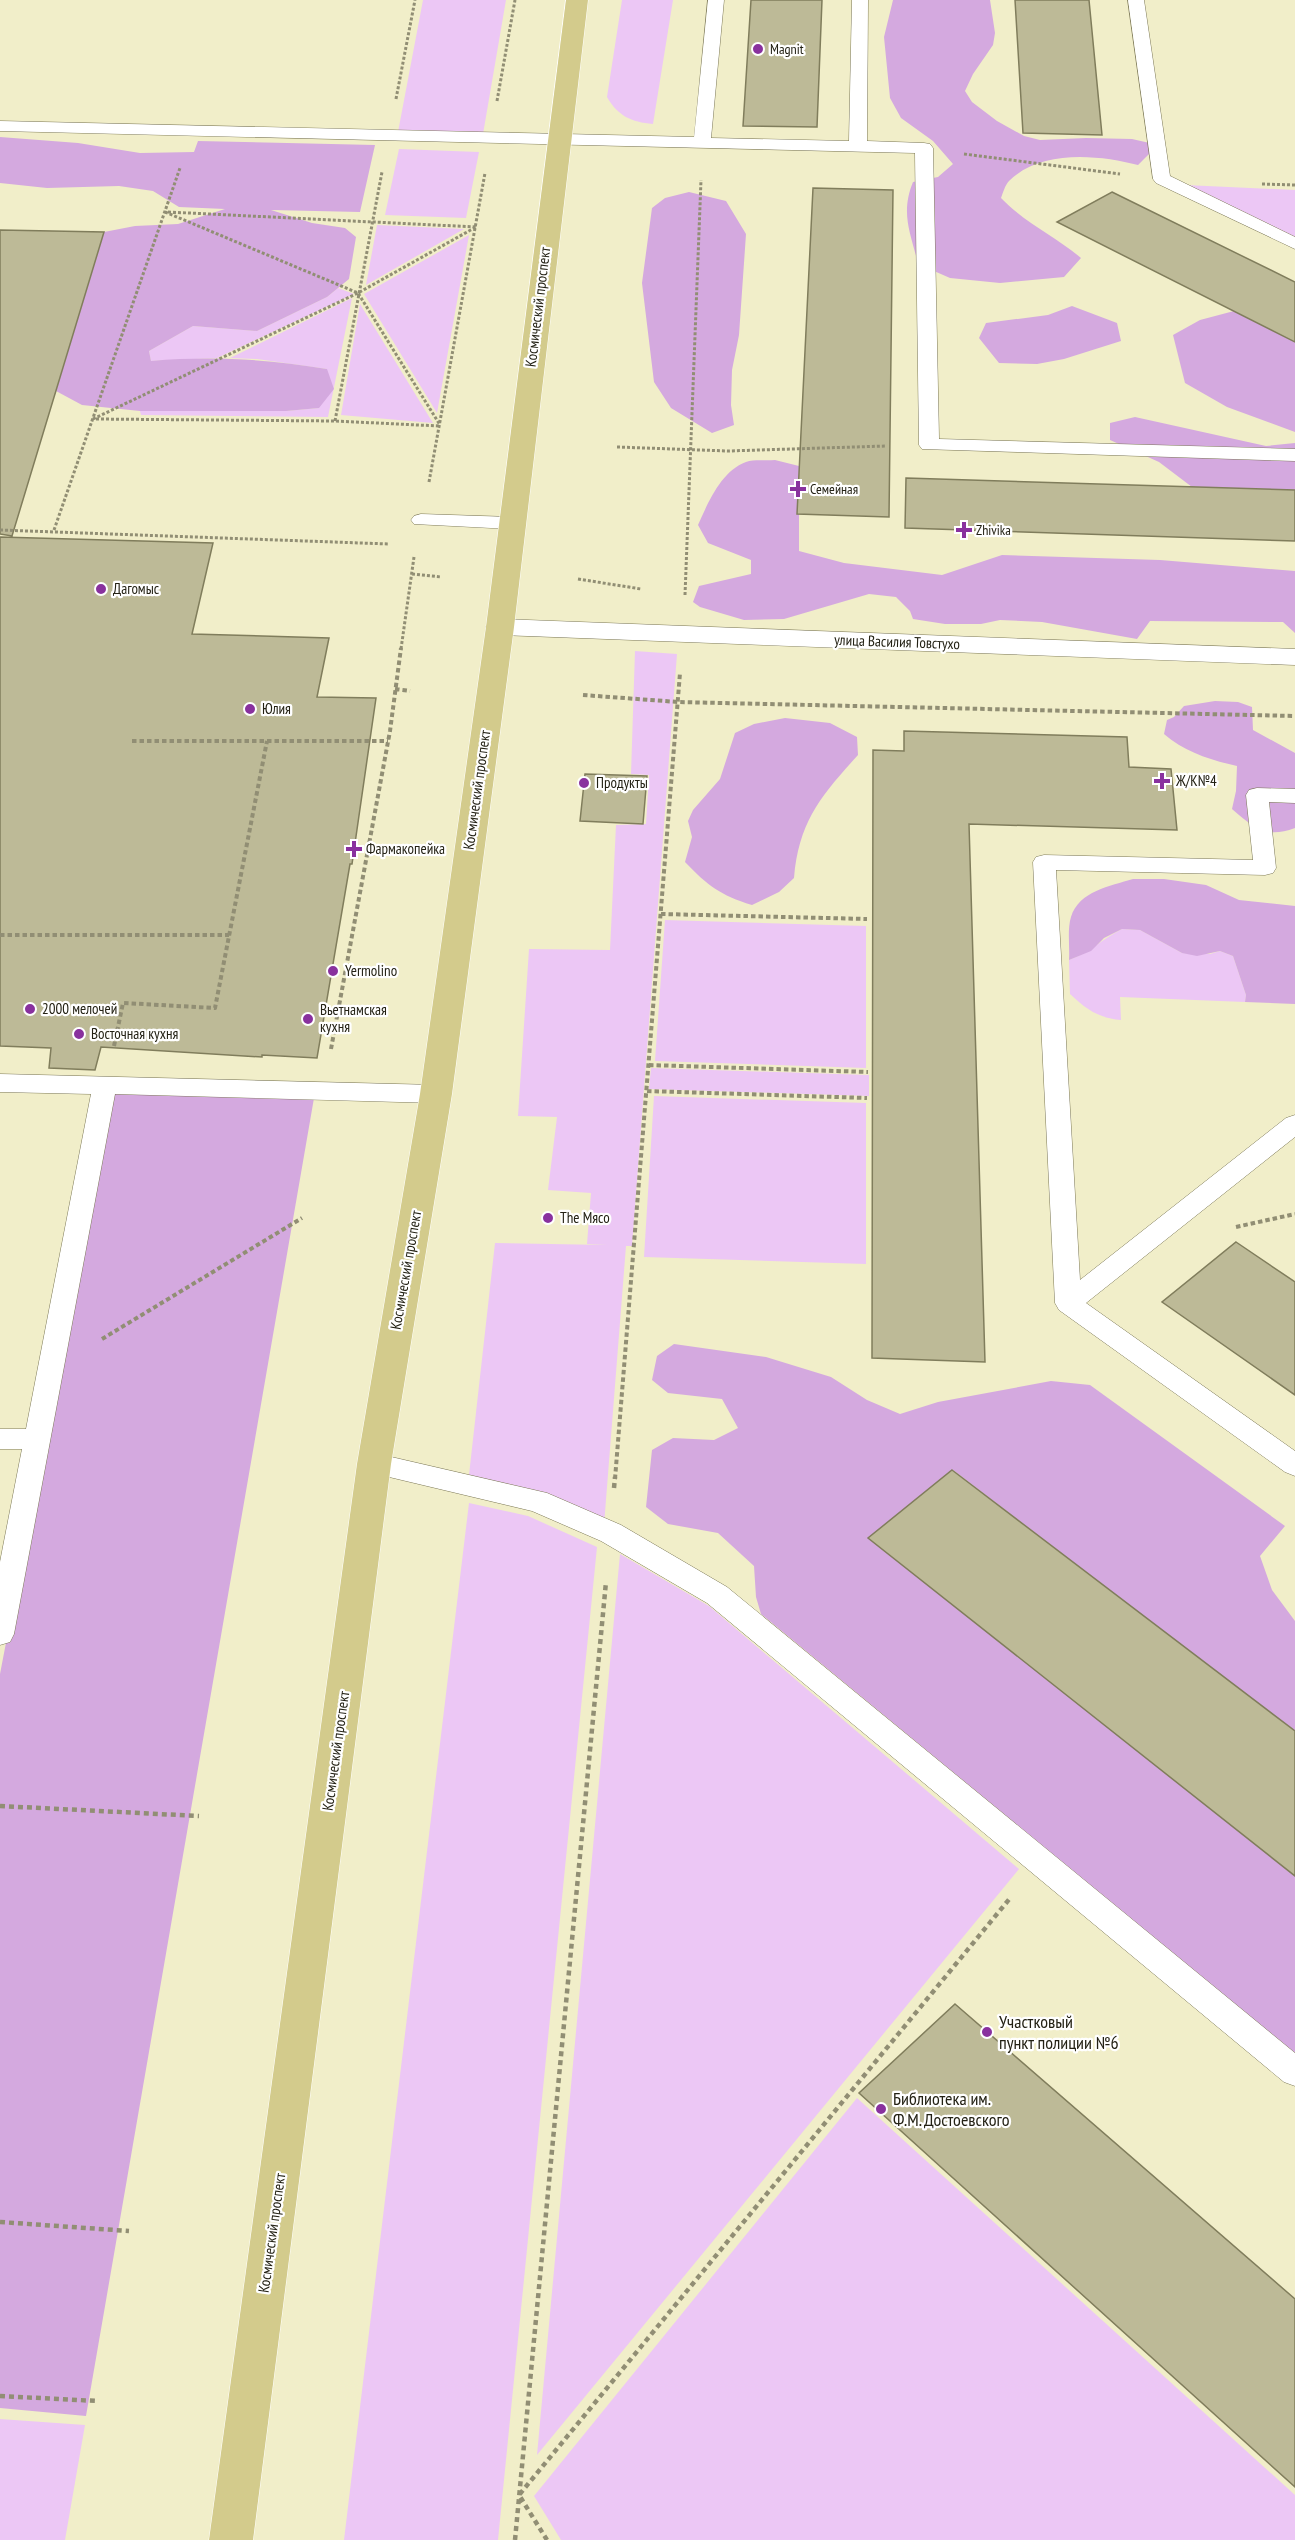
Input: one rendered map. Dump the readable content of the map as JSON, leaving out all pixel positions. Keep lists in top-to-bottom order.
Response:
{
  "streets": {
    "main road": ["Космический проспект"],
    "street": ["улица Василия Товстухо"]
  },
  "crossings": [
    ["Космический проспект", "улица Василия Товстухо"]
  ],
  "places": {
    "other": [
      "Magnit",
      "Дагомыс",
      "Юлия",
      "Продукты",
      "Yermolino",
      "2000 мелочей",
      "Вьетнамская кухня",
      "Восточная кухня",
      "The Мясо",
      "Участковый пункт полиции №6",
      "Библиотека им. Ф.М. Достоевского"
    ],
    "health": [
      "Семейная",
      "Zhivika",
      "Ж/К№4",
      "Фармакопейка"
    ]
  }
}
